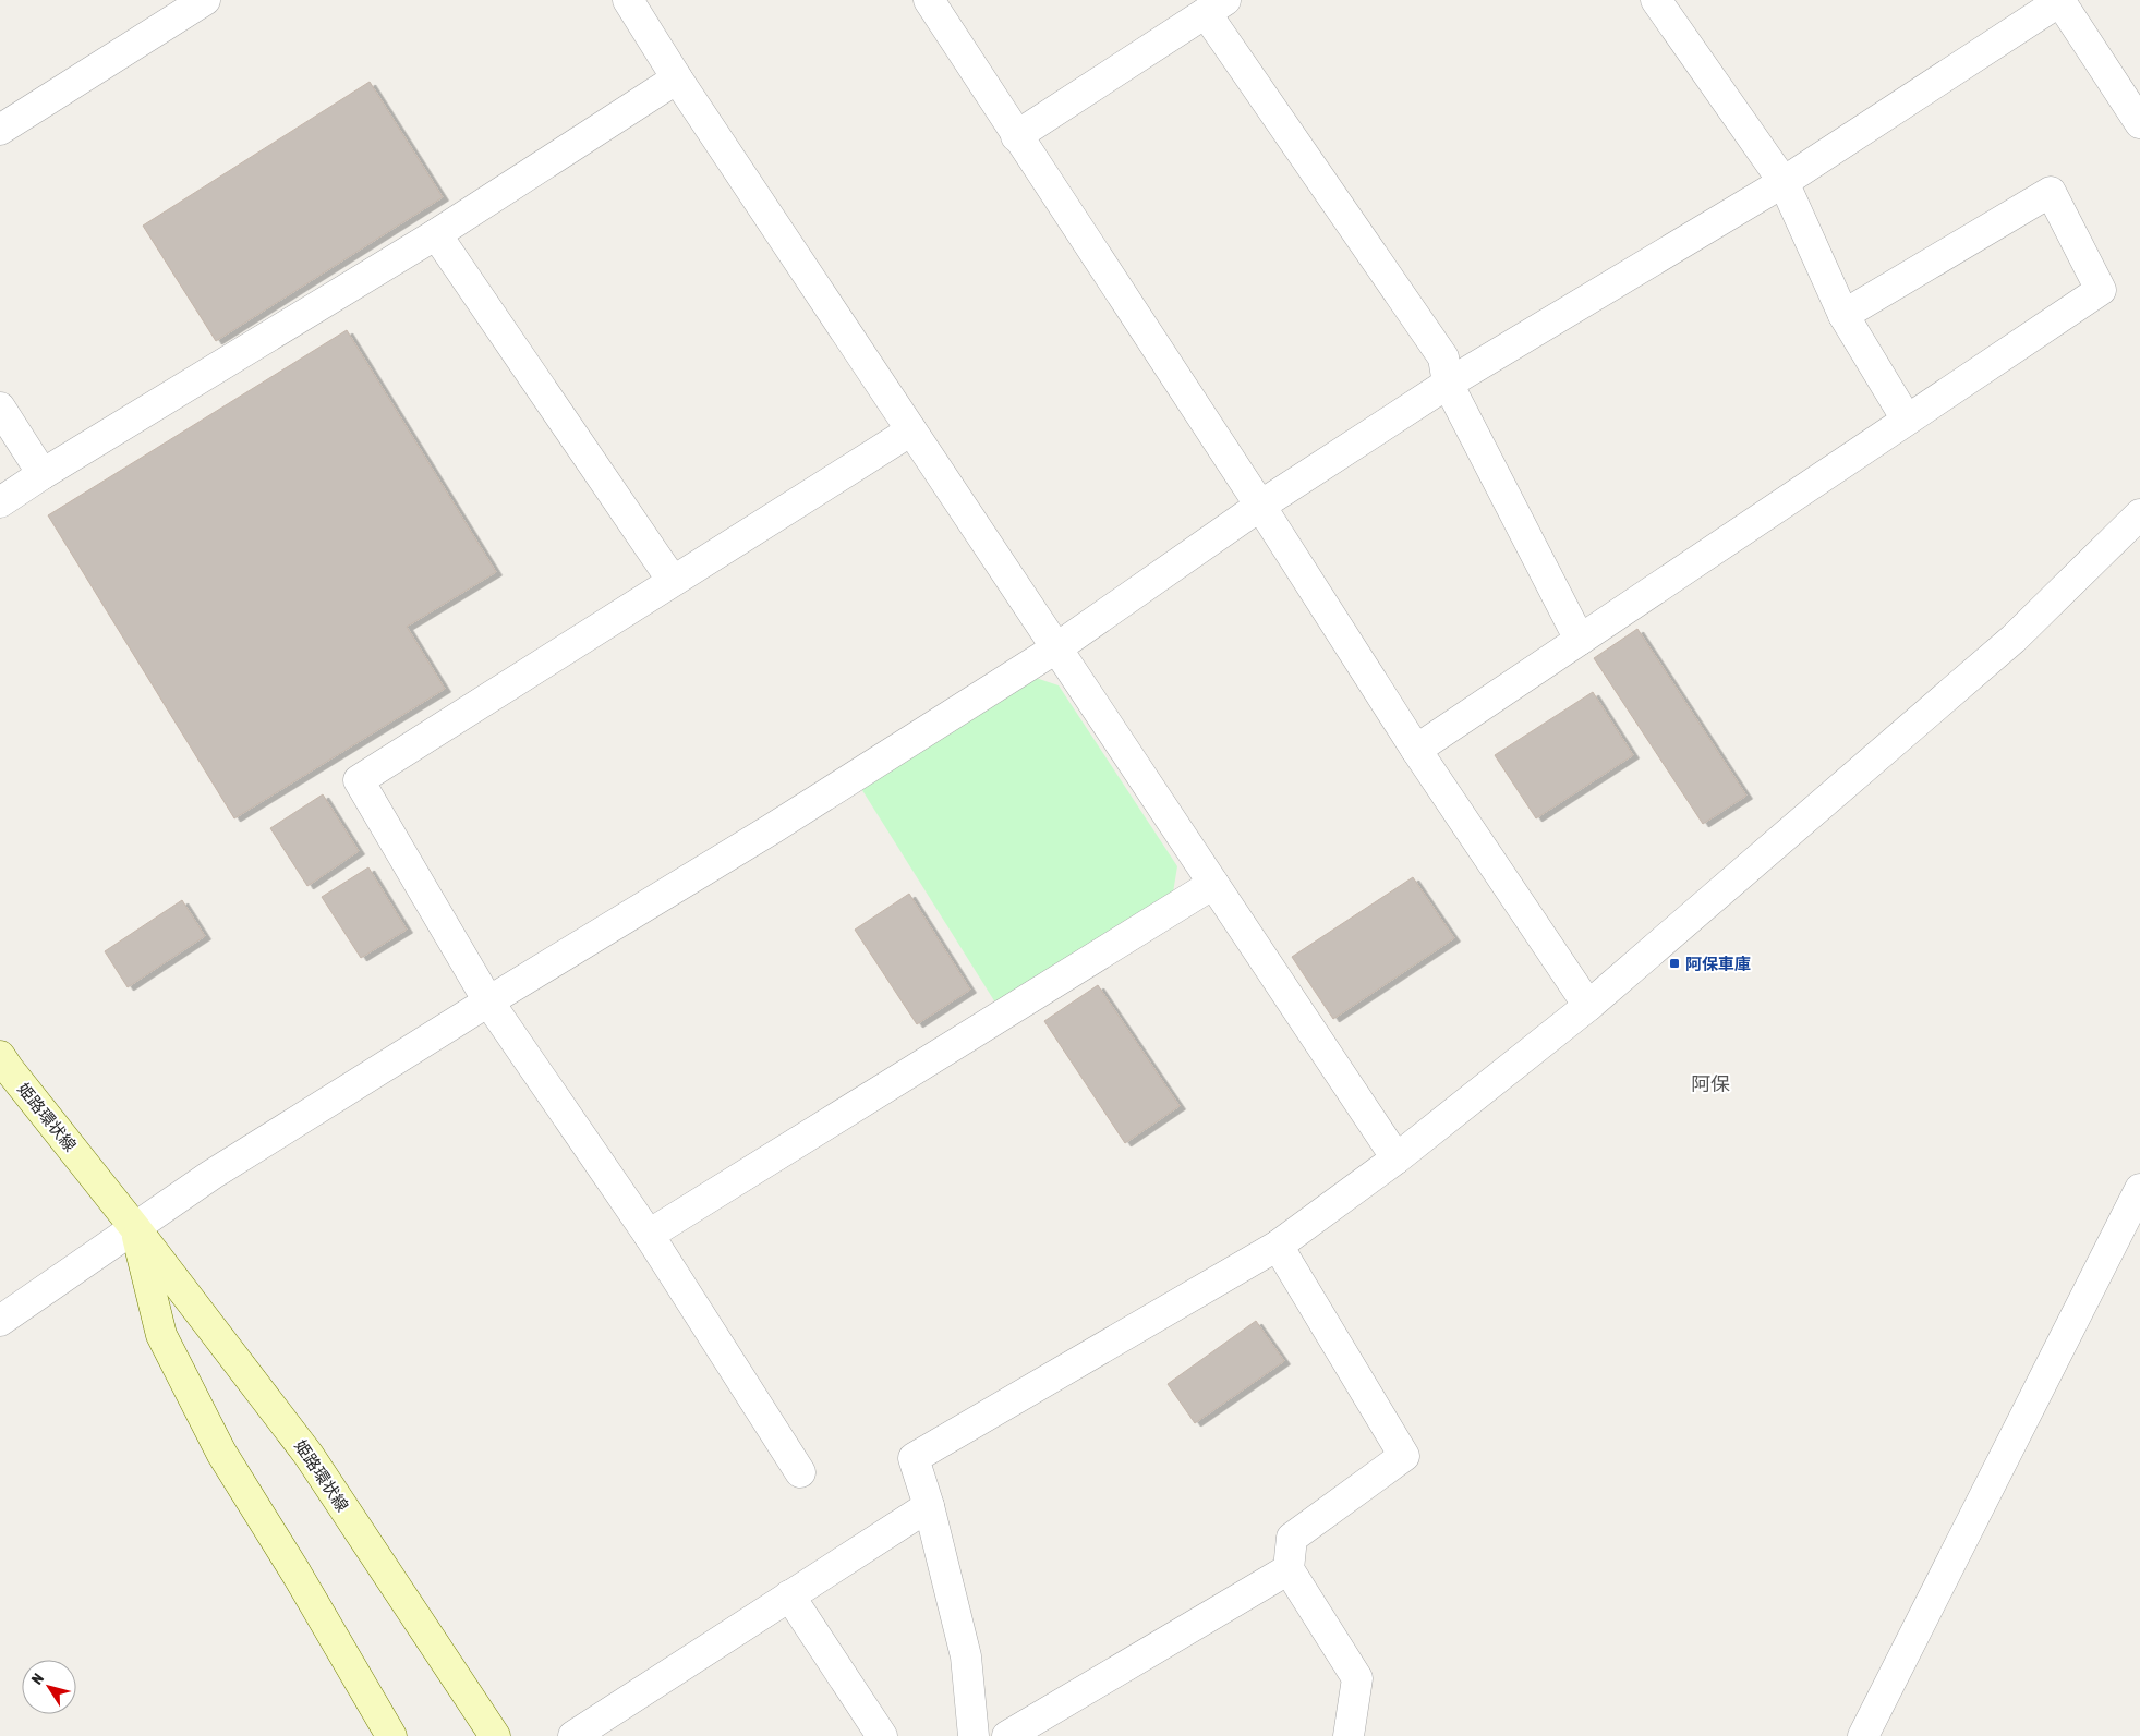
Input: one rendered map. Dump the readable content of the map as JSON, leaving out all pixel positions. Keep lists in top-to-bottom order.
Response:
{
  "streets": {
    "main road": ["姫路環状線"]
  },
  "districts": ["阿保"],
  "places": {
    "transit": ["阿保車庫"]
  },
  "north": "top left"
}
